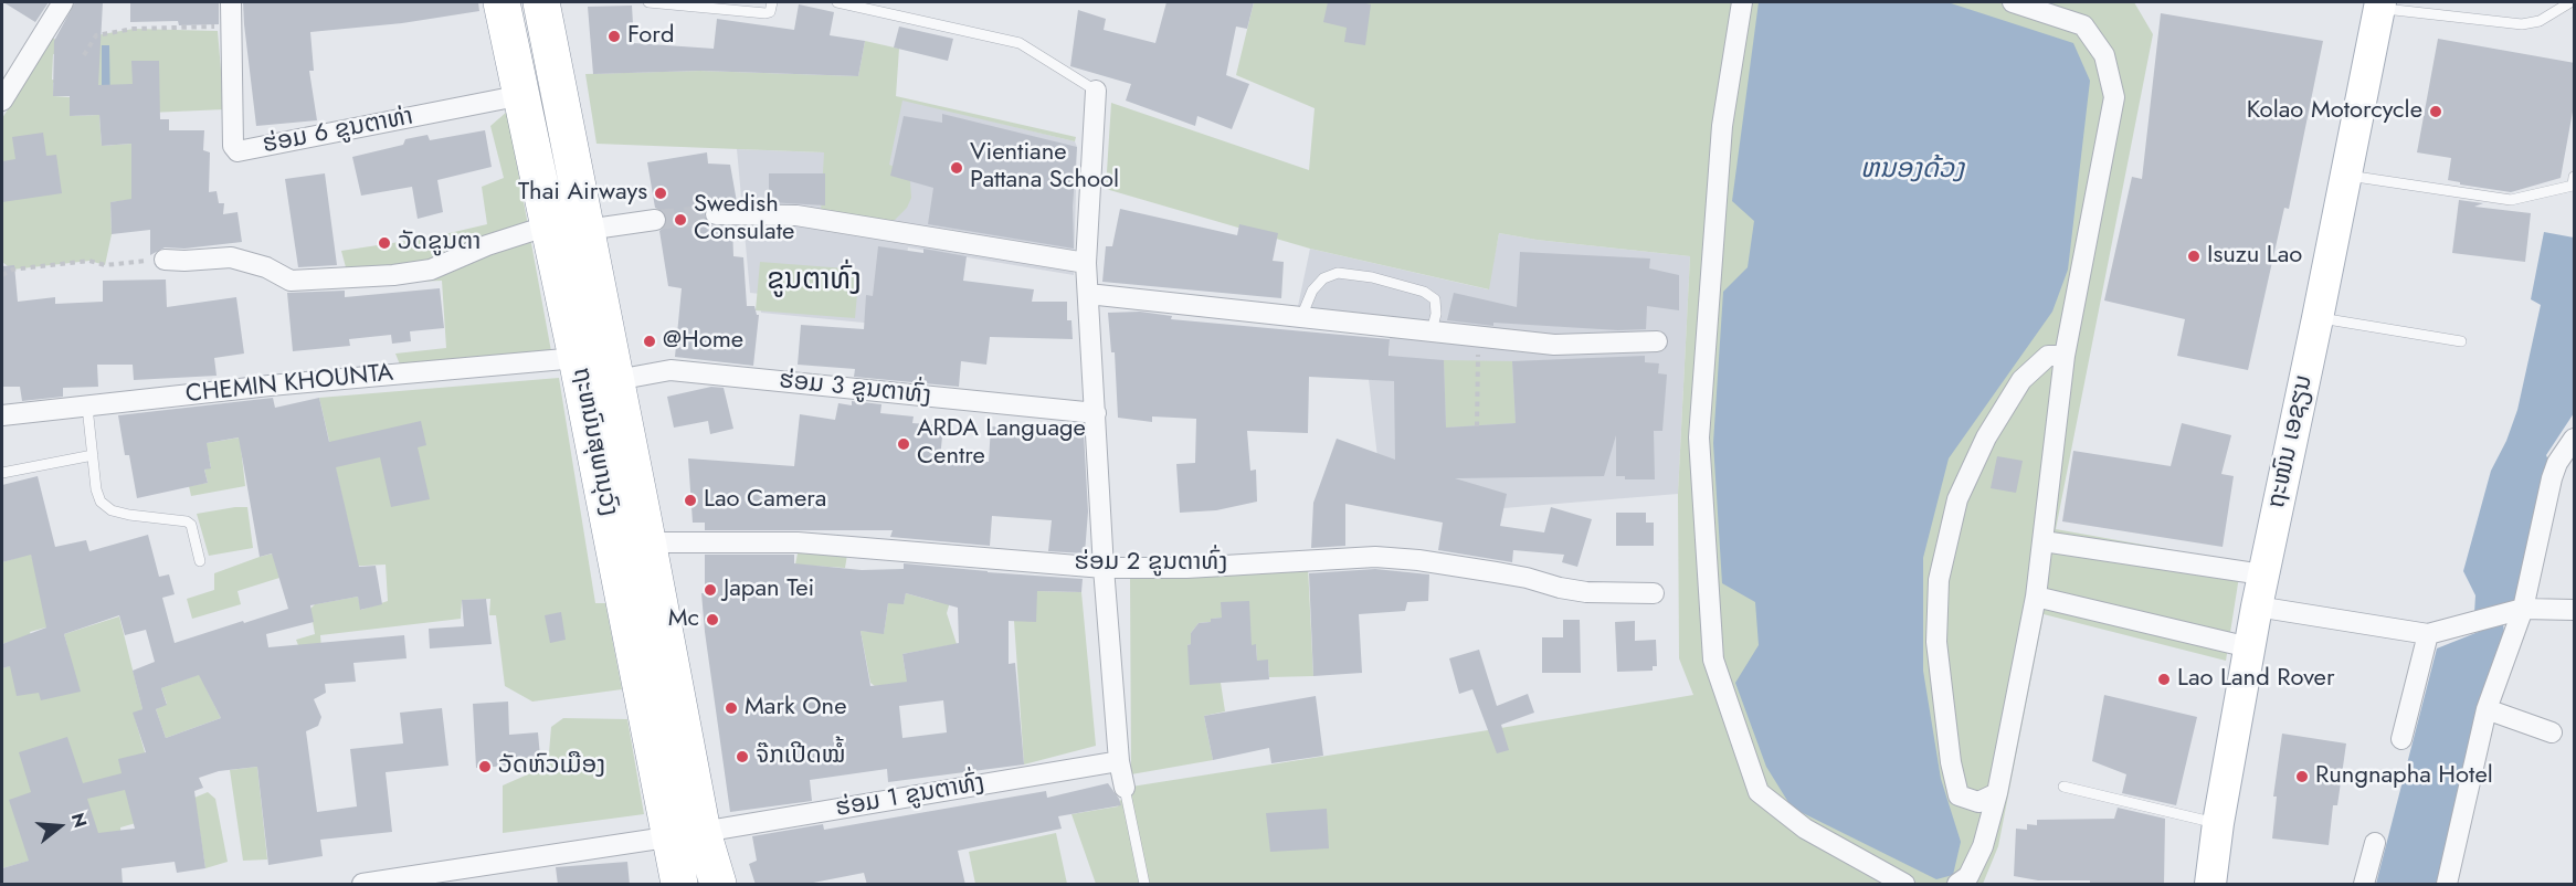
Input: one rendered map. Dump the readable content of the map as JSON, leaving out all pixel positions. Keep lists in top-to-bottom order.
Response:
{
  "streets": {
    "highway": ["ຖະຫນົນສຸພານຸວົງ"],
    "main road": ["ຖະໜົນ ເອຊຽນ"],
    "street": [
      "ຮ່ອມ 6 ຂູນຕາທ່າ",
      "CHEMIN KHOUNTA",
      "ຮ່ອມ 3 ຂູນຕາທົ່ງ",
      "ຮ່ອມ 2 ຂູນຕາທົ່ງ",
      "ຮ່ອມ 1 ຂູນຕາທົ່ງ"
    ]
  },
  "crossings": [
    ["ຮ່ອມ 6 ຂູນຕາທ່າ", "ຖະຫນົນສຸພານຸວົງ"],
    ["CHEMIN KHOUNTA", "ຖະຫນົນສຸພານຸວົງ"],
    ["ຮ່ອມ 3 ຂູນຕາທົ່ງ", "ຖະຫນົນສຸພານຸວົງ"],
    ["ຖະຫນົນສຸພານຸວົງ", "ຮ່ອມ 2 ຂູນຕາທົ່ງ"],
    ["ຖະຫນົນສຸພານຸວົງ", "ຮ່ອມ 1 ຂູນຕາທົ່ງ"]
  ],
  "districts": ["ຂູນຕາທົ່ງ"],
  "water": ["ຫນອງດ້ວງ"],
  "places": [
    "Ford",
    "Kolao Motorcycle",
    "Vientiane Pattana School",
    "Thai Airways",
    "Swedish Consulate",
    "ວັດຂູນຕາ",
    "Isuzu Lao",
    "@Home",
    "ARDA Language Centre",
    "Lao Camera",
    "Japan Tei",
    "Mc",
    "Lao Land Rover",
    "Mark One",
    "ຈ໊ກເປີດໝ້ໍ",
    "ວັດຫົວເມືອງ",
    "Rungnapha Hotel"
  ],
  "north": "right"
}
